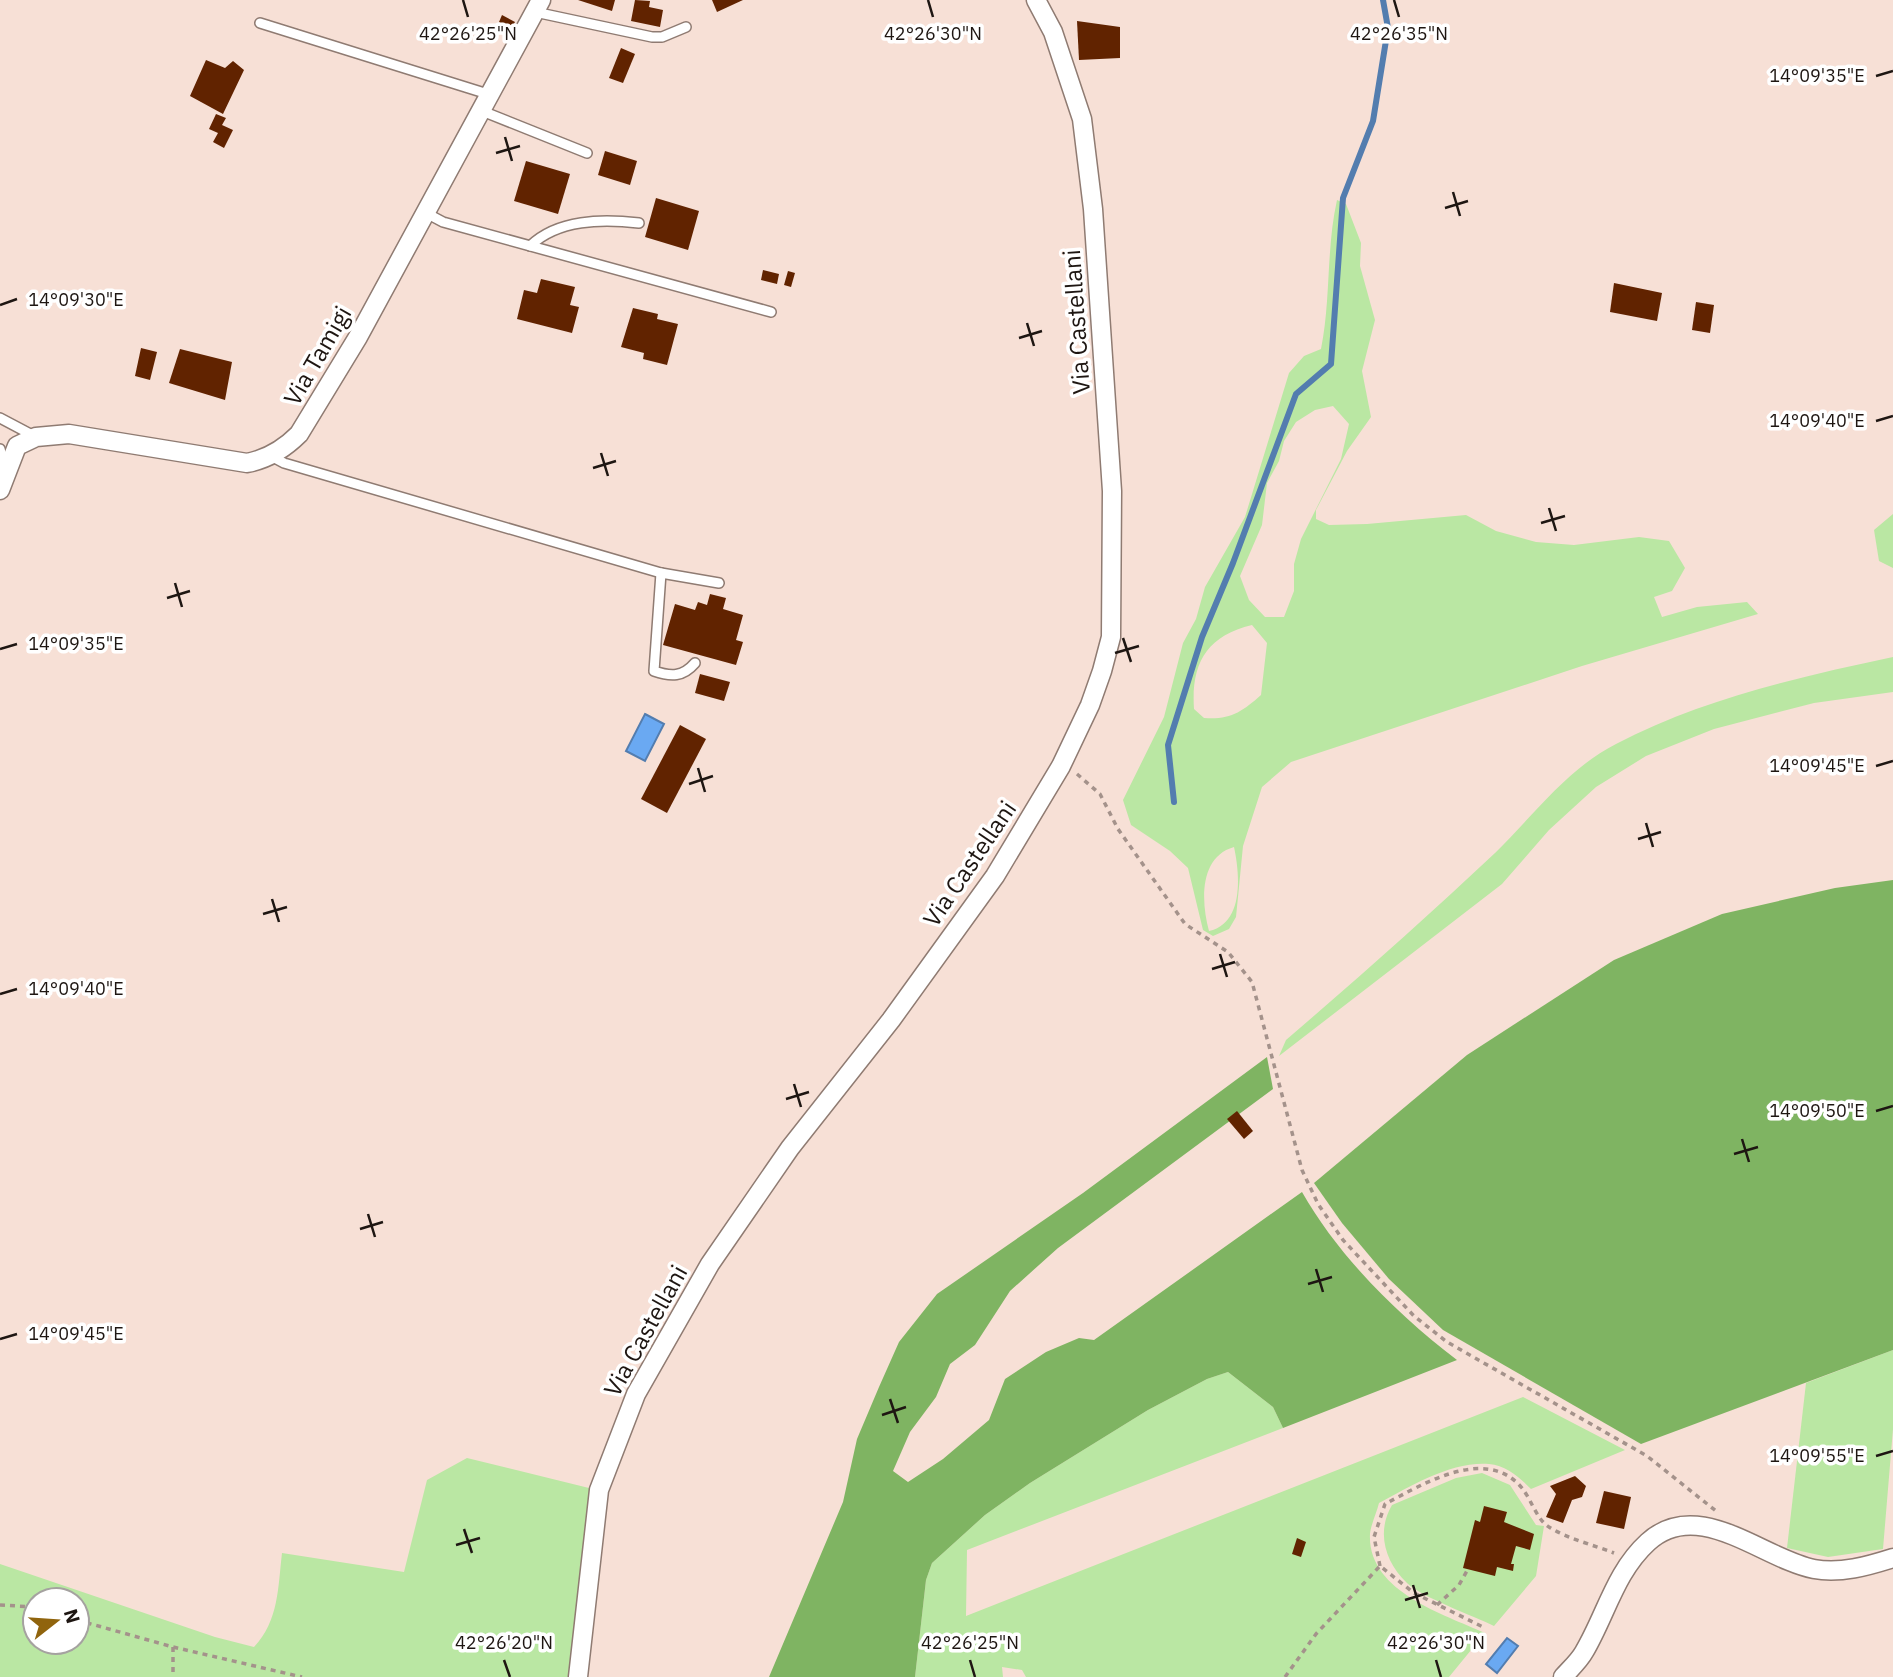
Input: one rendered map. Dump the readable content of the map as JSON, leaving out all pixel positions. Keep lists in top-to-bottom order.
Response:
{
  "streets": {
    "street": ["Via Castellani", "Via Tamigi"]
  },
  "north": "right",
  "coordinates": [
    "42°26'25\"N",
    "42°26'30\"N",
    "42°26'35\"N",
    "14°09'35\"E",
    "14°09'30\"E",
    "14°09'40\"E",
    "14°09'45\"E",
    "14°09'50\"E",
    "14°09'55\"E",
    "42°26'20\"N"
  ]
}
